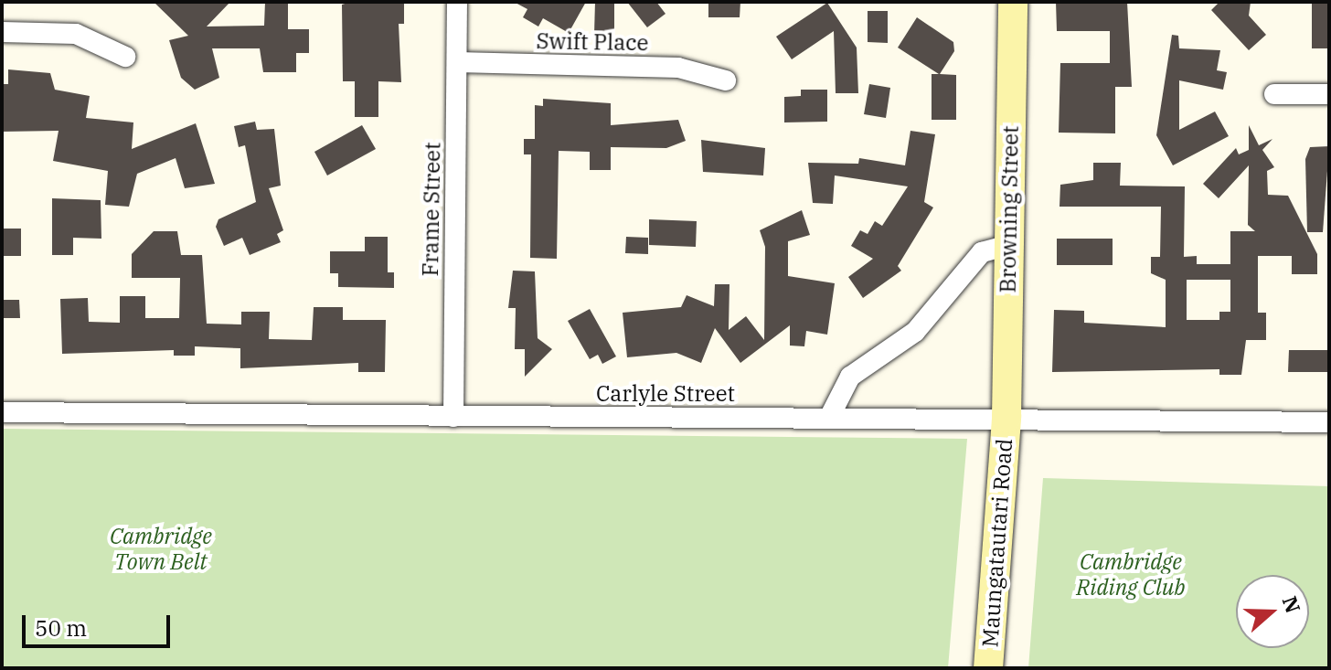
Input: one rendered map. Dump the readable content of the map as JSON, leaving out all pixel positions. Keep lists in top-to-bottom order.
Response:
{
  "streets": {
    "street": [
      "Swift Place",
      "Frame Street",
      "Browning Street",
      "Carlyle Street",
      "Maungatautari Road"
    ]
  },
  "crossings": [
    ["Swift Place", "Frame Street"],
    ["Frame Street", "Carlyle Street"],
    ["Browning Street", "Carlyle Street"],
    ["Browning Street", "Maungatautari Road"],
    ["Carlyle Street", "Maungatautari Road"]
  ],
  "parks": ["Cambridge Town Belt", "Cambridge Riding Club"],
  "scale_bar": "50 m",
  "north": "right"
}
